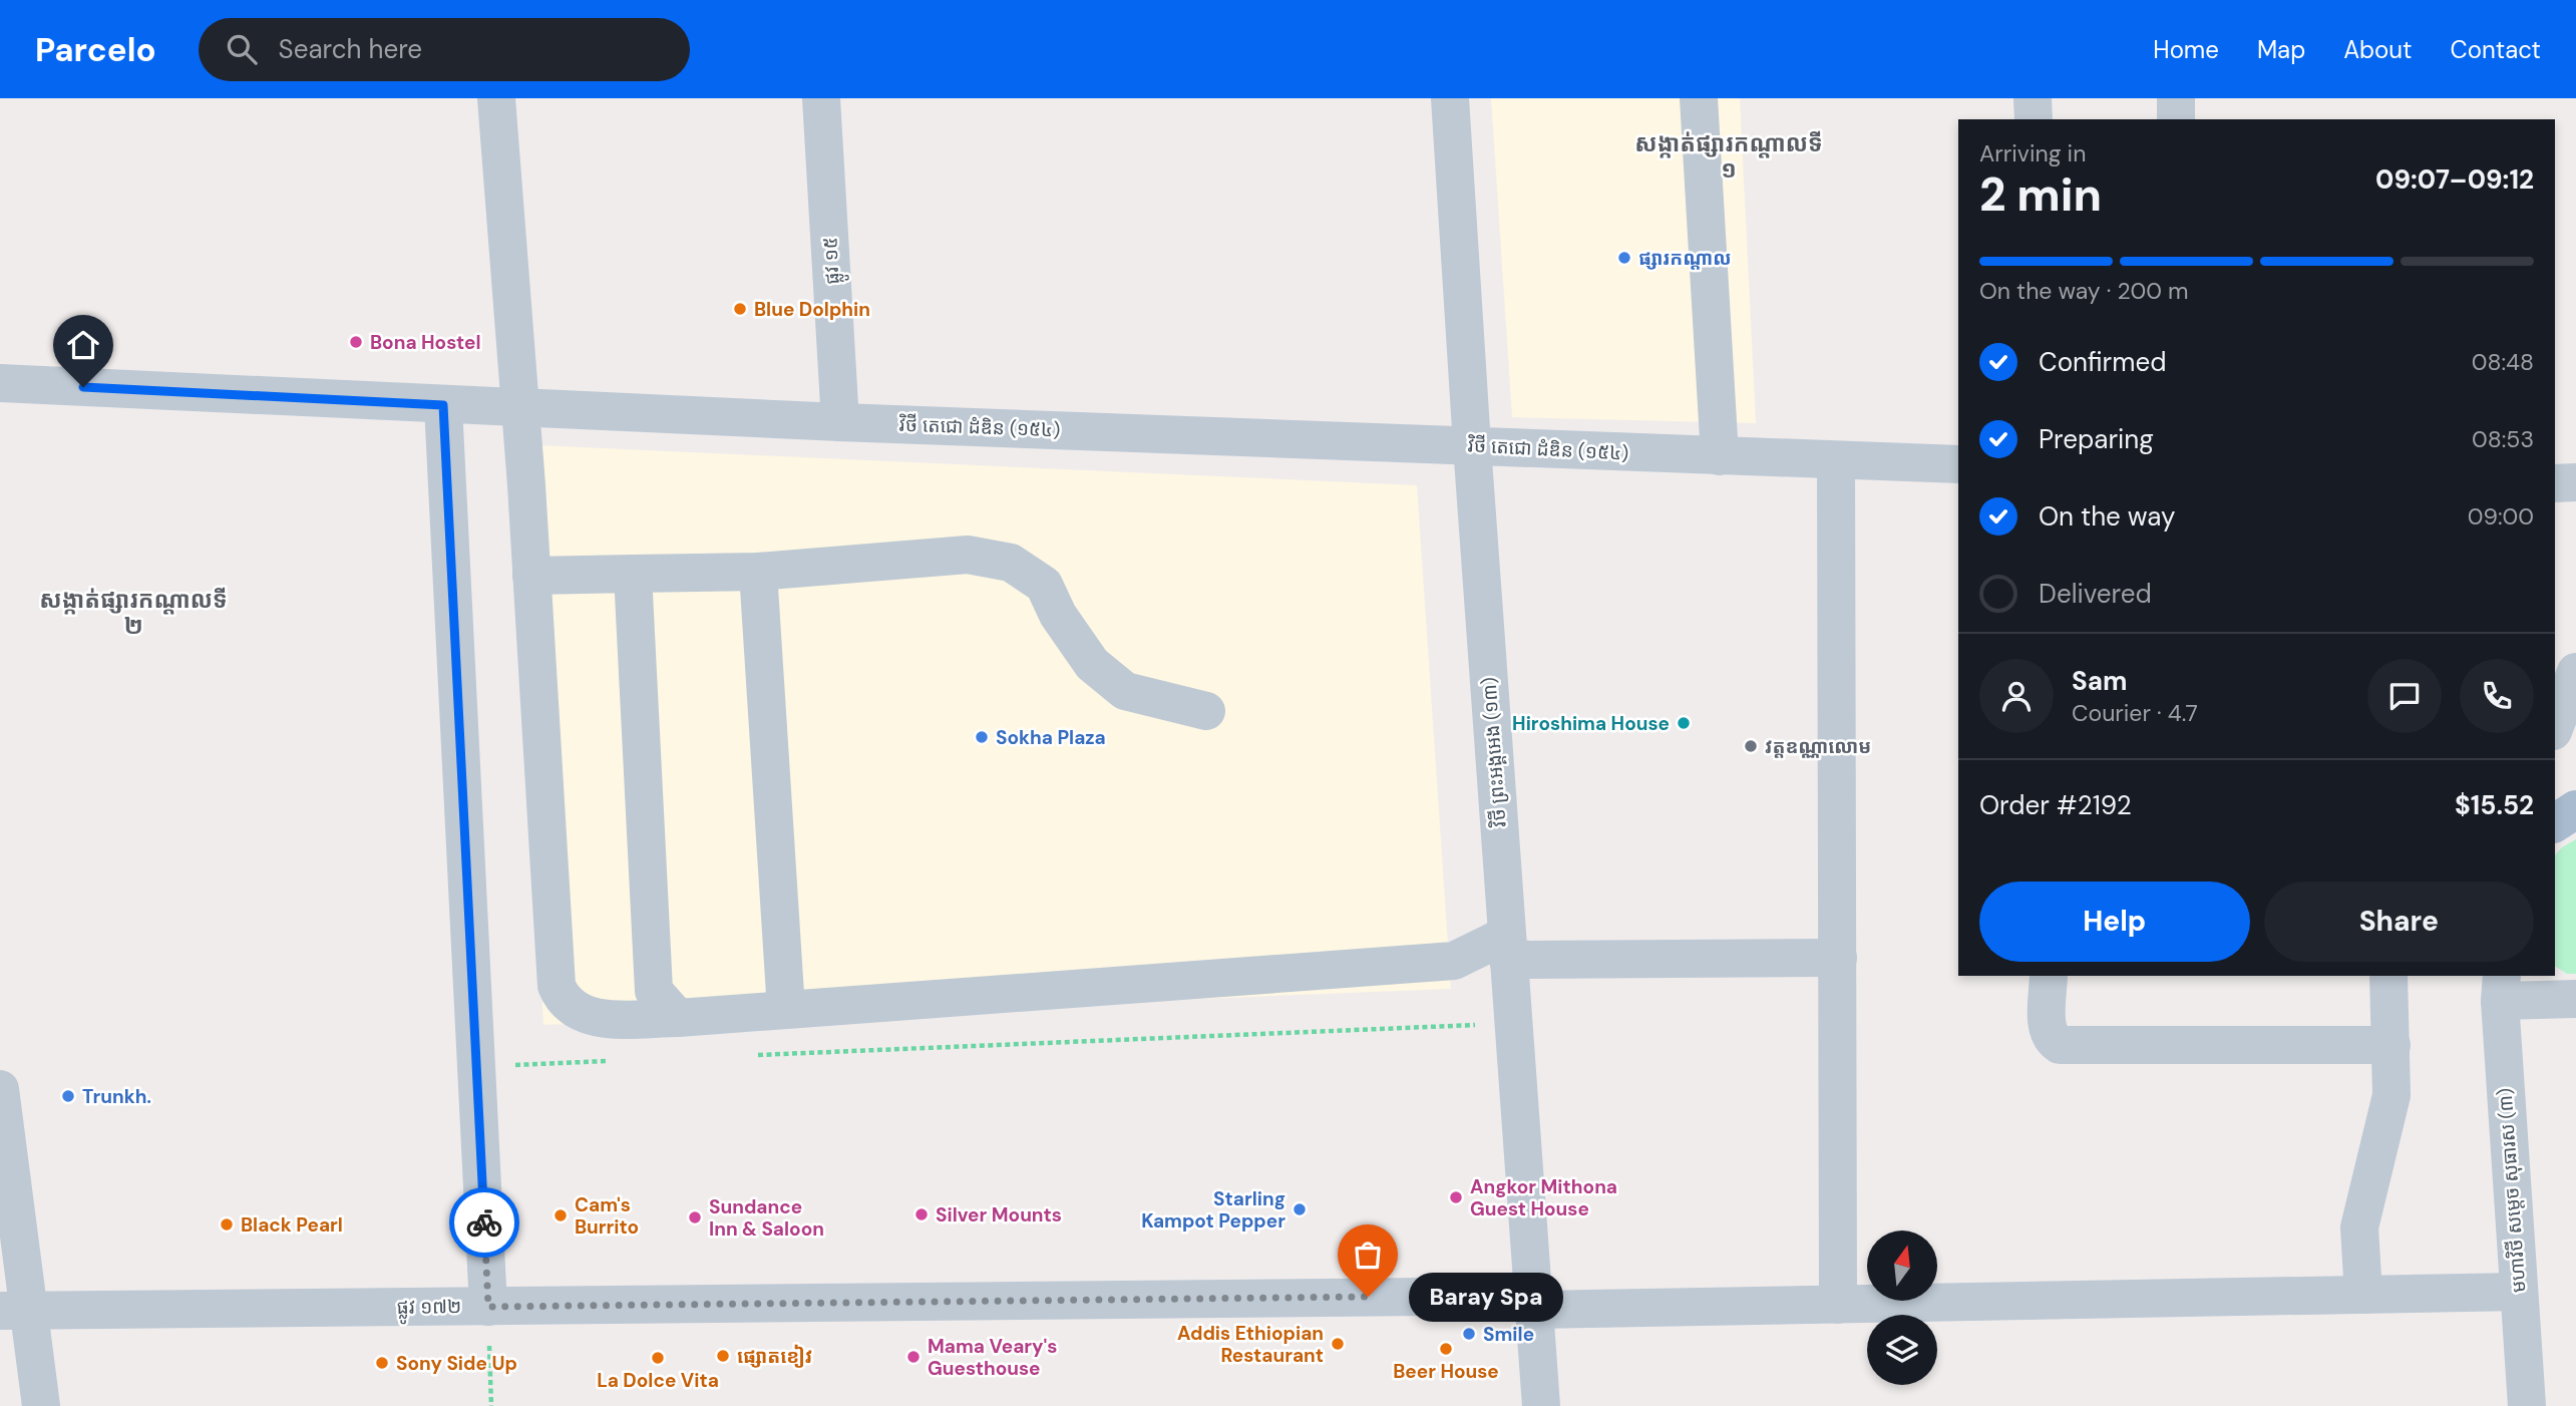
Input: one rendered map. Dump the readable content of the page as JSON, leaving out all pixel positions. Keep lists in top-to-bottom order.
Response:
{
  "streets": {
    "street": [
      "ផ្លូវ ១៥",
      "វិថី តេជោ ដំឌិន (១៥៤)",
      "វិថី ព្រះអង្គអេង (១៣)",
      "មហាវិថី សម្តេច សុធារស (៣)",
      "ផ្លូវ ១៧២"
    ]
  },
  "crossings": [
    ["ផ្លូវ ១៥", "វិថី តេជោ ដំឌិន (១៥៤)"],
    ["វិថី តេជោ ដំឌិន (១៥៤)", "វិថី ព្រះអង្គអេង (១៣)"],
    ["វិថី ព្រះអង្គអេង (១៣)", "ផ្លូវ ១៧២"],
    ["មហាវិថី សម្តេច សុធារស (៣)", "ផ្លូវ ១៧២"]
  ],
  "districts": ["សង្កាត់ផ្សារកណ្ដាលទី ១", "សង្កាត់ផ្សារកណ្ដាលទី ២"],
  "places": [
    "ផ្សារកណ្ដាល",
    "Blue Dolphin",
    "Bona Hostel",
    "Hiroshima House",
    "Sokha Plaza",
    "វត្តឧណ្ណាលោម",
    "Trunkh.",
    "Angkor Mithona Guest House",
    "Starling Kampot Pepper",
    "Silver Mounts",
    "Cam's Burrito",
    "Sundance Inn & Saloon",
    "Black Pearl",
    "Baray Spa",
    "Smile",
    "Addis Ethiopian Restaurant",
    "Beer House",
    "ផ្សោតខៀវ",
    "Mama Veary's Guesthouse",
    "La Dolce Vita",
    "Sony Side Up"
  ],
  "north": "top",
  "page": {
    "header": "Parcelo",
    "search": "Search here",
    "nav": [
      "Home",
      "Map",
      "About",
      "Contact"
    ],
    "heading": ["2 min", "Arriving in", "09:07–09:12"],
    "panel": [
      "Sam",
      "Courier · 4.7",
      "Order #2192",
      "$15.52"
    ],
    "bar": "On the way · 200 m",
    "list": [
      ["Confirmed", "08:48"],
      ["Preparing", "08:53"],
      ["On the way", "09:00"],
      "Delivered"
    ],
    "buttons": ["Help", "Share"],
    "bubble": "Baray Spa"
  }
}
